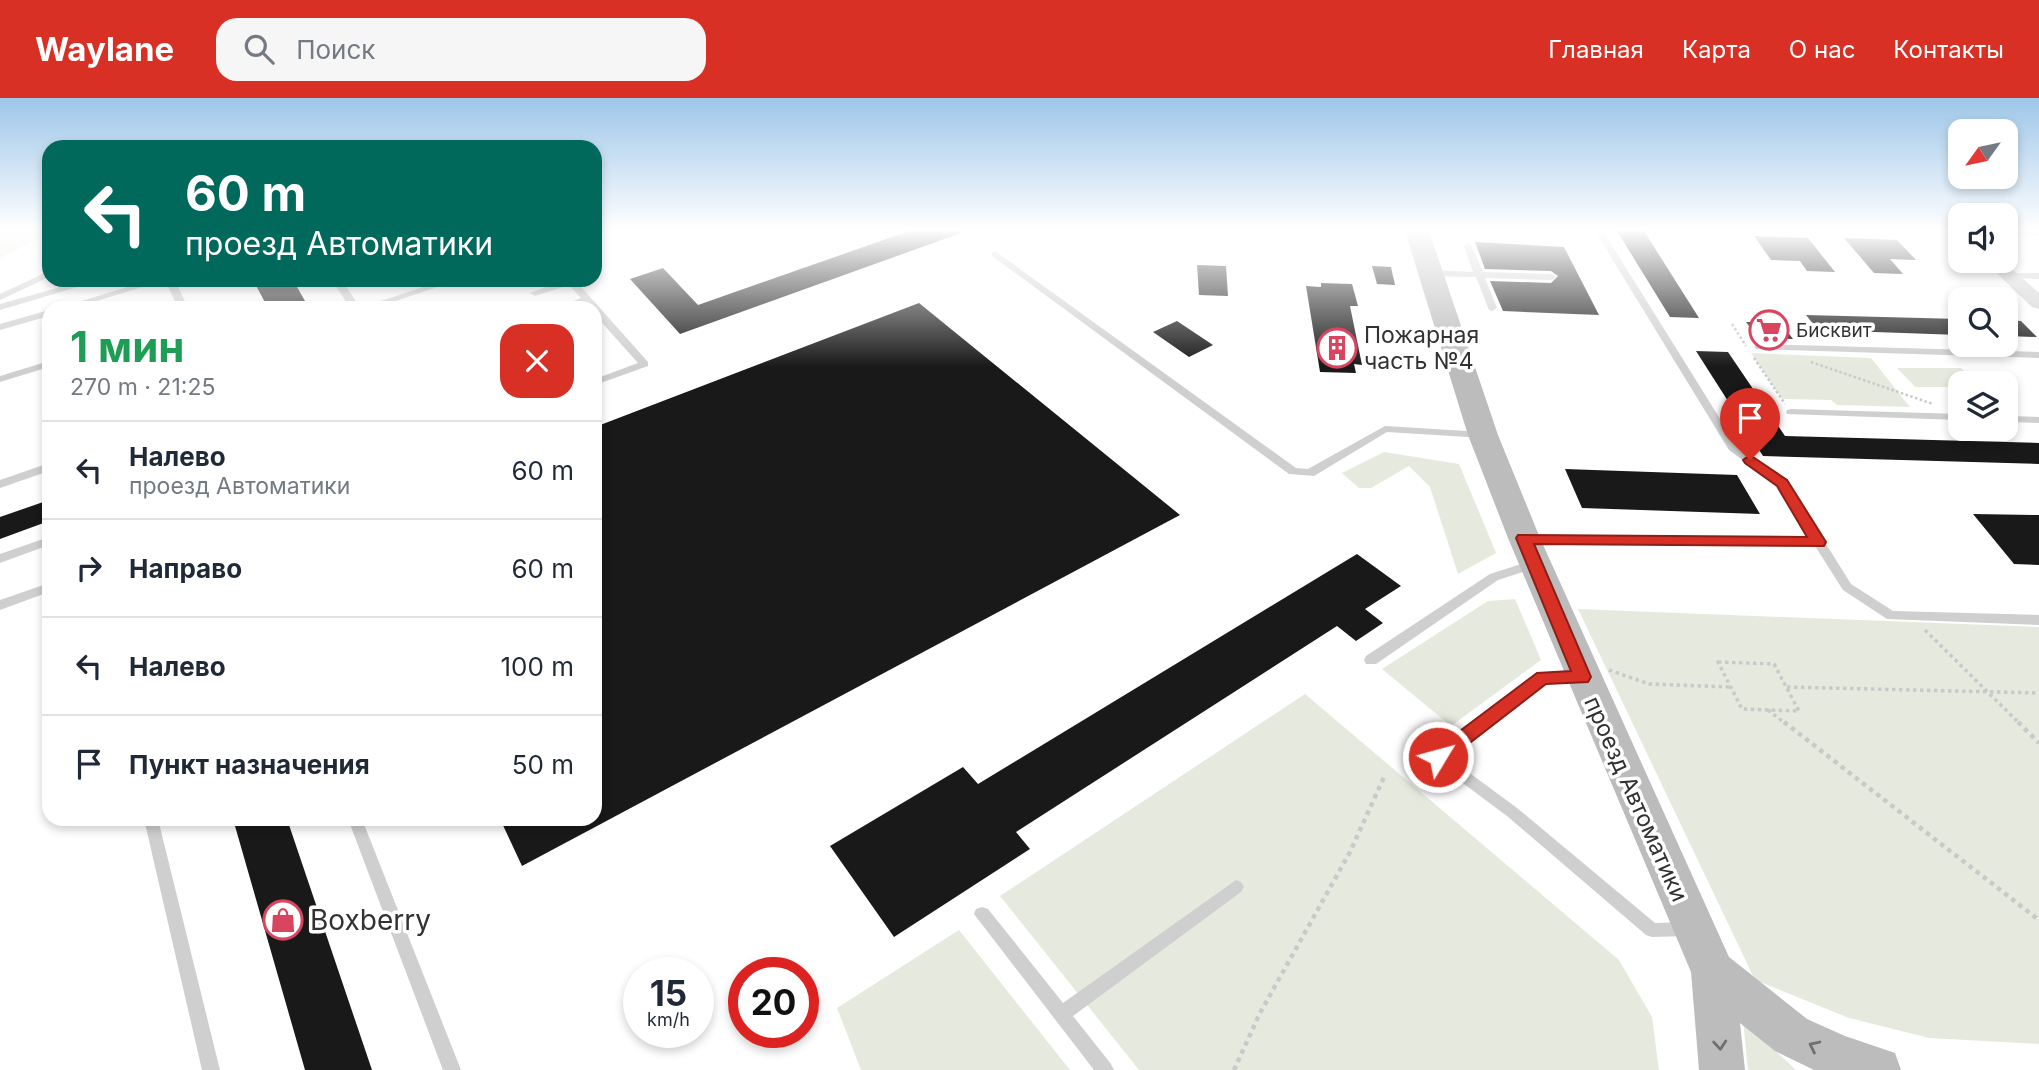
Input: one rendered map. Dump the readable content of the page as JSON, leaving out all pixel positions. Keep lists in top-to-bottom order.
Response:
{
  "streets": {
    "main road": ["проезд Автоматики"]
  },
  "places": {
    "supermarket": ["Бисквит"],
    "building": ["Пожарная часть №4"],
    "shop": ["Boxberry"]
  },
  "north": "bottom left",
  "page": {
    "header": "Waylane",
    "search": "Поиск",
    "nav": [
      "Главная",
      "Карта",
      "О нас",
      "Контакты"
    ],
    "turn": ["60 m", "проезд Автоматики"],
    "heading": ["1 мин", "270 m · 21:25"],
    "list": [
      {
        "name": "Налево",
        "note": "проезд Автоматики",
        "value": "60 m"
      },
      {
        "name": "Направо",
        "value": "60 m"
      },
      {
        "name": "Налево",
        "value": "100 m"
      },
      {
        "name": "Пункт назначения",
        "value": "50 m"
      }
    ],
    "speed": "15 km/h",
    "limit": "20"
  }
}
